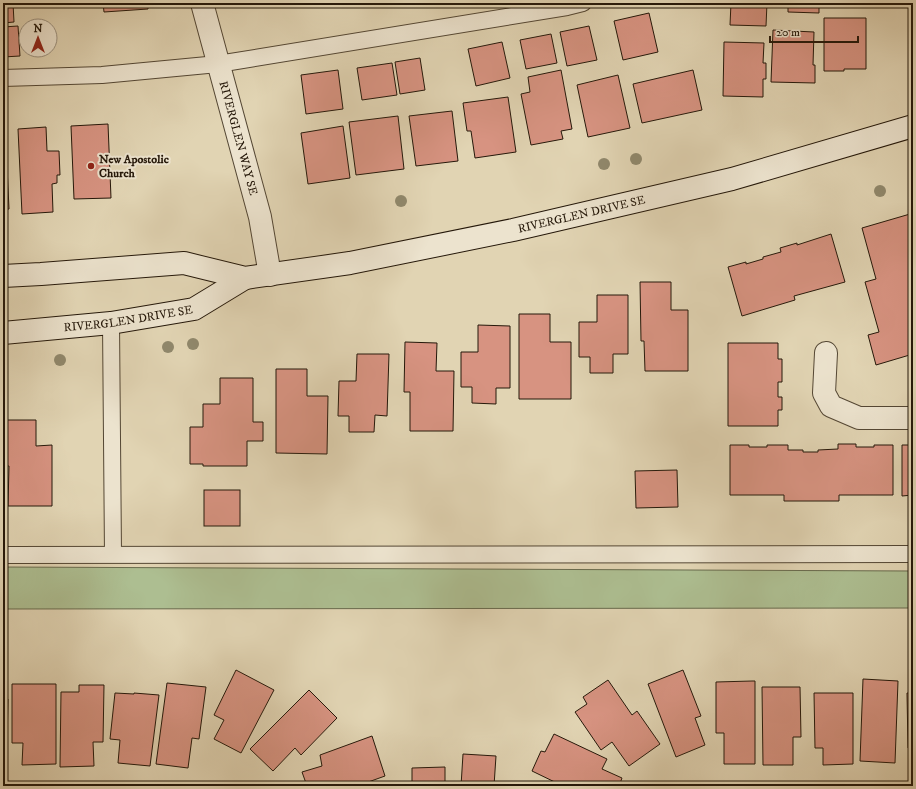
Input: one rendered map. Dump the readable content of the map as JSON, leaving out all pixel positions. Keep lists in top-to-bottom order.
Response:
{
  "streets": {
    "street": ["RIVERGLEN WAY SE", "RIVERGLEN DRIVE SE"]
  },
  "crossings": [
    ["RIVERGLEN WAY SE", "RIVERGLEN DRIVE SE"]
  ],
  "places": ["New Apostolic Church"],
  "scale_bar": "20 m",
  "north": "top"
}
